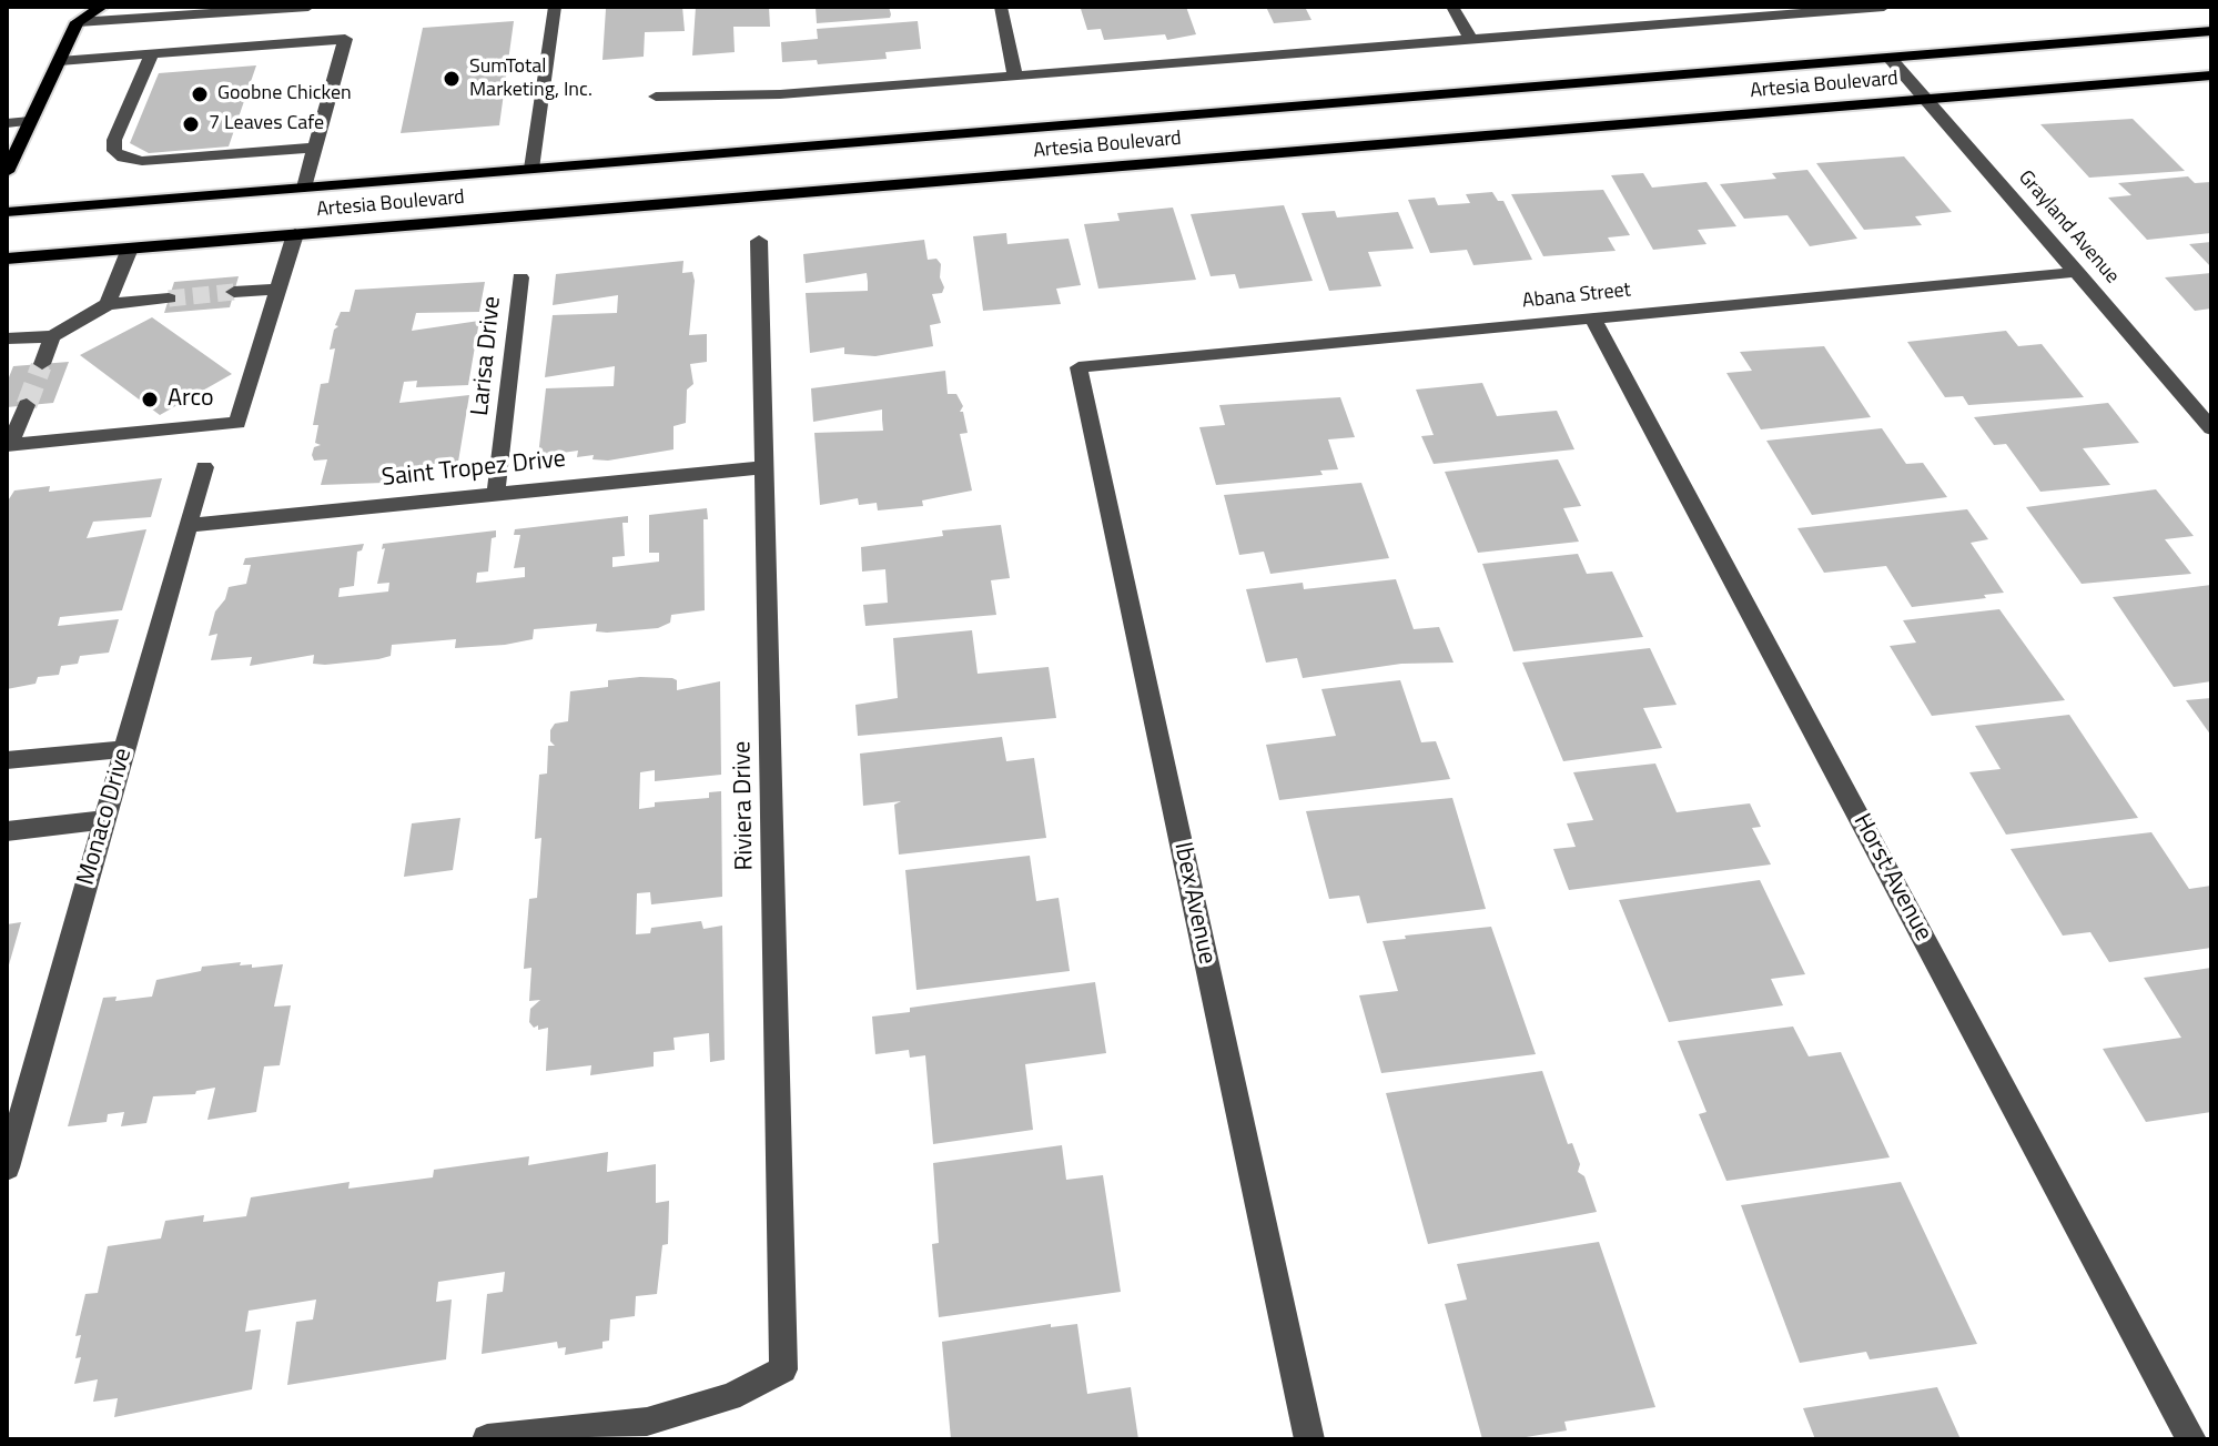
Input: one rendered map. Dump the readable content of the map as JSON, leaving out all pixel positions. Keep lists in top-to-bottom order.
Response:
{
  "streets": {
    "main road": ["Artesia Boulevard"],
    "street": [
      "Grayland Avenue",
      "Abana Street",
      "Larisa Drive",
      "Saint Tropez Drive",
      "Riviera Drive",
      "Monaco Drive",
      "Horst Avenue",
      "Ibex Avenue"
    ]
  },
  "crossings": [
    ["Artesia Boulevard", "Grayland Avenue"],
    ["Grayland Avenue", "Abana Street"],
    ["Abana Street", "Horst Avenue"],
    ["Abana Street", "Ibex Avenue"],
    ["Larisa Drive", "Saint Tropez Drive"],
    ["Saint Tropez Drive", "Riviera Drive"],
    ["Saint Tropez Drive", "Monaco Drive"]
  ],
  "places": [
    "SumTotal Marketing, Inc.",
    "Goobne Chicken",
    "7 Leaves Cafe",
    "Arco"
  ]
}
